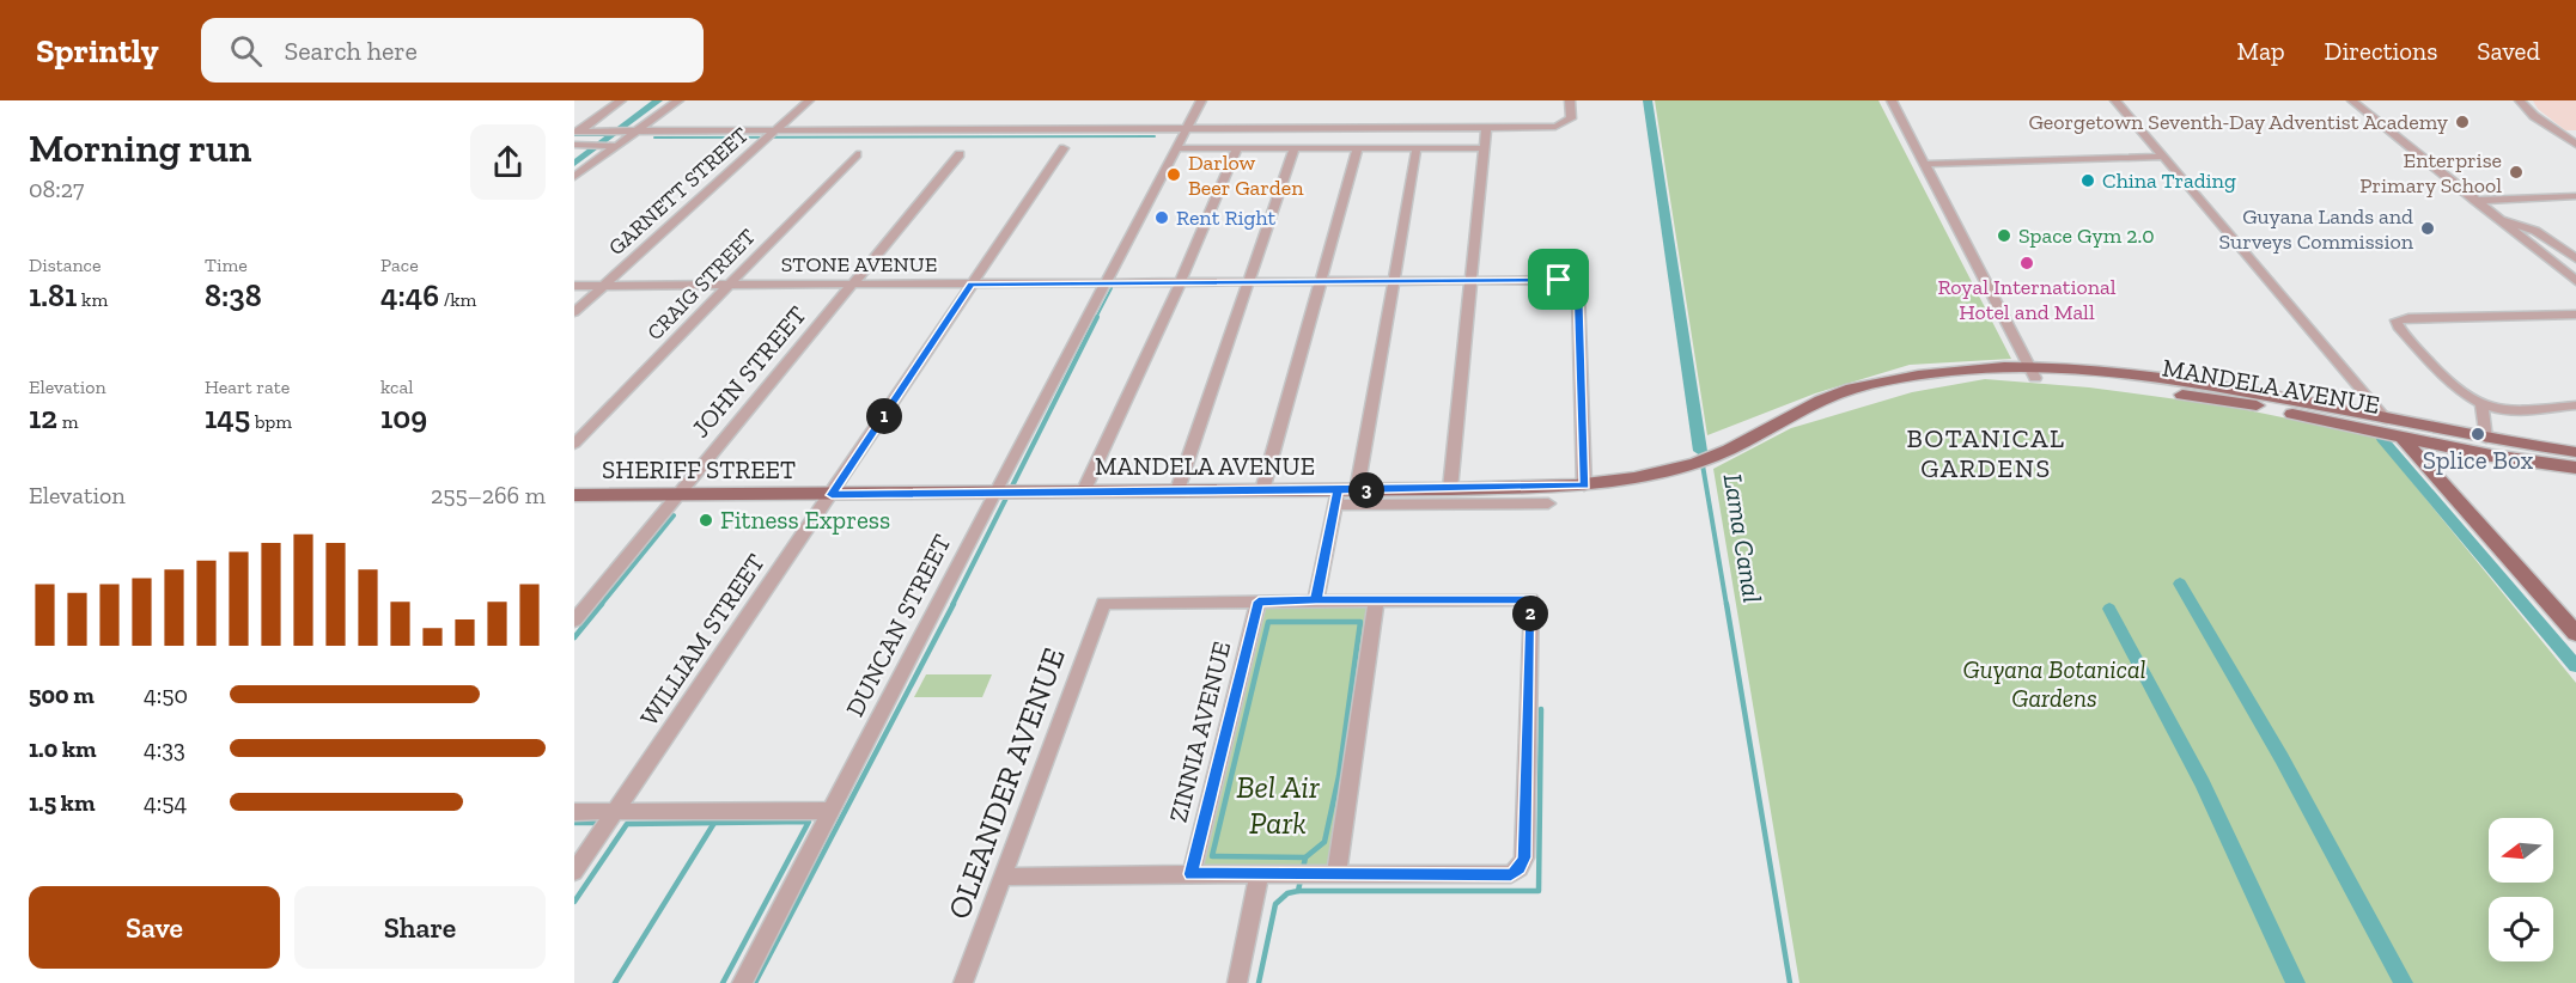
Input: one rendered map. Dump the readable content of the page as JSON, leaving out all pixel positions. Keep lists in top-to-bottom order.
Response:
{
  "streets": {
    "main road": ["MANDELA AVENUE", "SHERIFF STREET"],
    "street": [
      "GARNETT STREET",
      "STONE AVENUE",
      "CRAIG STREET",
      "JOHN STREET",
      "DUNCAN STREET",
      "WILLIAM STREET",
      "ZINNIA AVENUE",
      "OLEANDER AVENUE"
    ]
  },
  "crossings": [
    ["GARNETT STREET", "STONE AVENUE"],
    ["STONE AVENUE", "CRAIG STREET"],
    ["STONE AVENUE", "JOHN STREET"],
    ["STONE AVENUE", "MANDELA AVENUE"],
    ["STONE AVENUE", "DUNCAN STREET"],
    ["STONE AVENUE", "WILLIAM STREET"],
    ["JOHN STREET", "SHERIFF STREET"],
    ["MANDELA AVENUE", "SHERIFF STREET"],
    ["MANDELA AVENUE", "DUNCAN STREET"],
    ["SHERIFF STREET", "DUNCAN STREET"],
    ["SHERIFF STREET", "WILLIAM STREET"],
    ["ZINNIA AVENUE", "OLEANDER AVENUE"]
  ],
  "districts": ["BOTANICAL GARDENS"],
  "water": ["Lama Canal"],
  "parks": ["Guyana Botanical Gardens", "Bel Air Park"],
  "places": [
    "Georgetown Seventh-Day Adventist Academy",
    "Enterprise Primary School",
    "Darlow Beer Garden",
    "China Trading",
    "Rent Right",
    "Guyana Lands and Surveys Commission",
    "Space Gym 2.0",
    "Royal International Hotel and Mall",
    "Splice Box",
    "Fitness Express"
  ],
  "north": "left",
  "page": {
    "header": "Sprintly",
    "search": "Search here",
    "nav": ["Map", "Directions", "Saved"],
    "heading": ["Morning run", "08:27"],
    "stats": [
      ["Distance", "1.81 km"],
      ["Time", "8:38"],
      ["Pace", "4:46 /km"],
      ["Elevation", "12 m"],
      ["Heart rate", "145 bpm"],
      ["kcal", "109"]
    ],
    "pins": ["1", "3", "2"],
    "chart": ["Elevation", "255–266 m"],
    "list": [
      {
        "name": "500 m",
        "note": "4:50"
      },
      {
        "name": "1.0 km",
        "note": "4:33"
      },
      {
        "name": "1.5 km",
        "note": "4:54"
      }
    ],
    "buttons": ["Save", "Share"]
  }
}
